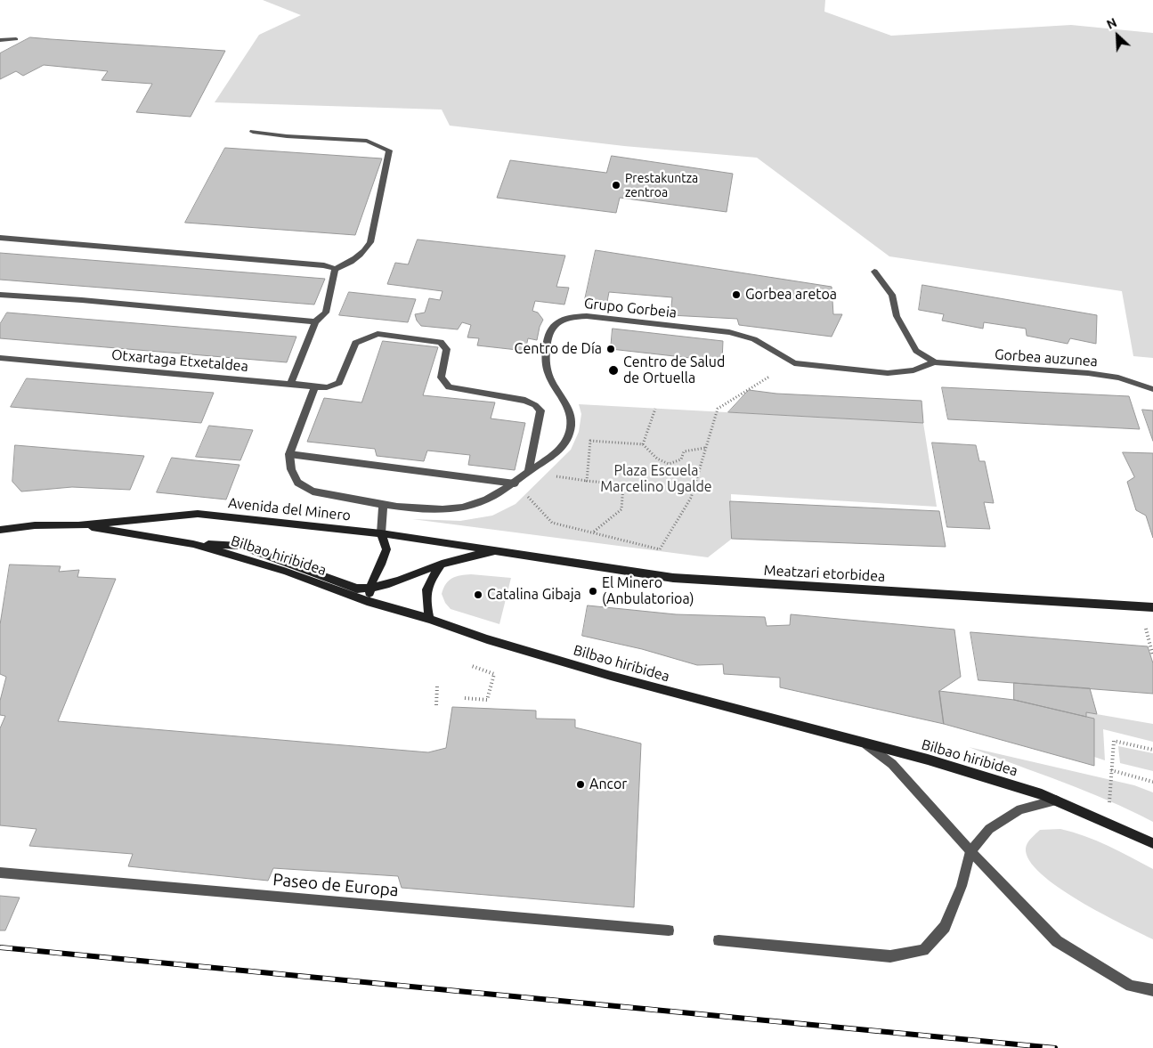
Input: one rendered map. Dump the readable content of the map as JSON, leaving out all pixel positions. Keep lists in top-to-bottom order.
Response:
{
  "streets": {
    "street": [
      "Grupo Gorbeia",
      "Gorbea auzunea",
      "Otxartaga Etxetaldea",
      "Avenida del Minero",
      "Bilbao hiribidea",
      "Meatzari etorbidea",
      "Paseo de Europa"
    ]
  },
  "crossings": [
    ["Grupo Gorbeia", "Gorbea auzunea"],
    ["Avenida del Minero", "Bilbao hiribidea"],
    ["Avenida del Minero", "Meatzari etorbidea"]
  ],
  "parks": ["Plaza Escuela Marcelino Ugalde"],
  "places": [
    "Prestakuntza zentroa",
    "Gorbea aretoa",
    "Centro de Día",
    "Centro de Salud de Ortuella",
    "El Minero (Anbulatorioa)",
    "Catalina Gibaja",
    "Ancor"
  ],
  "north": "top left"
}
